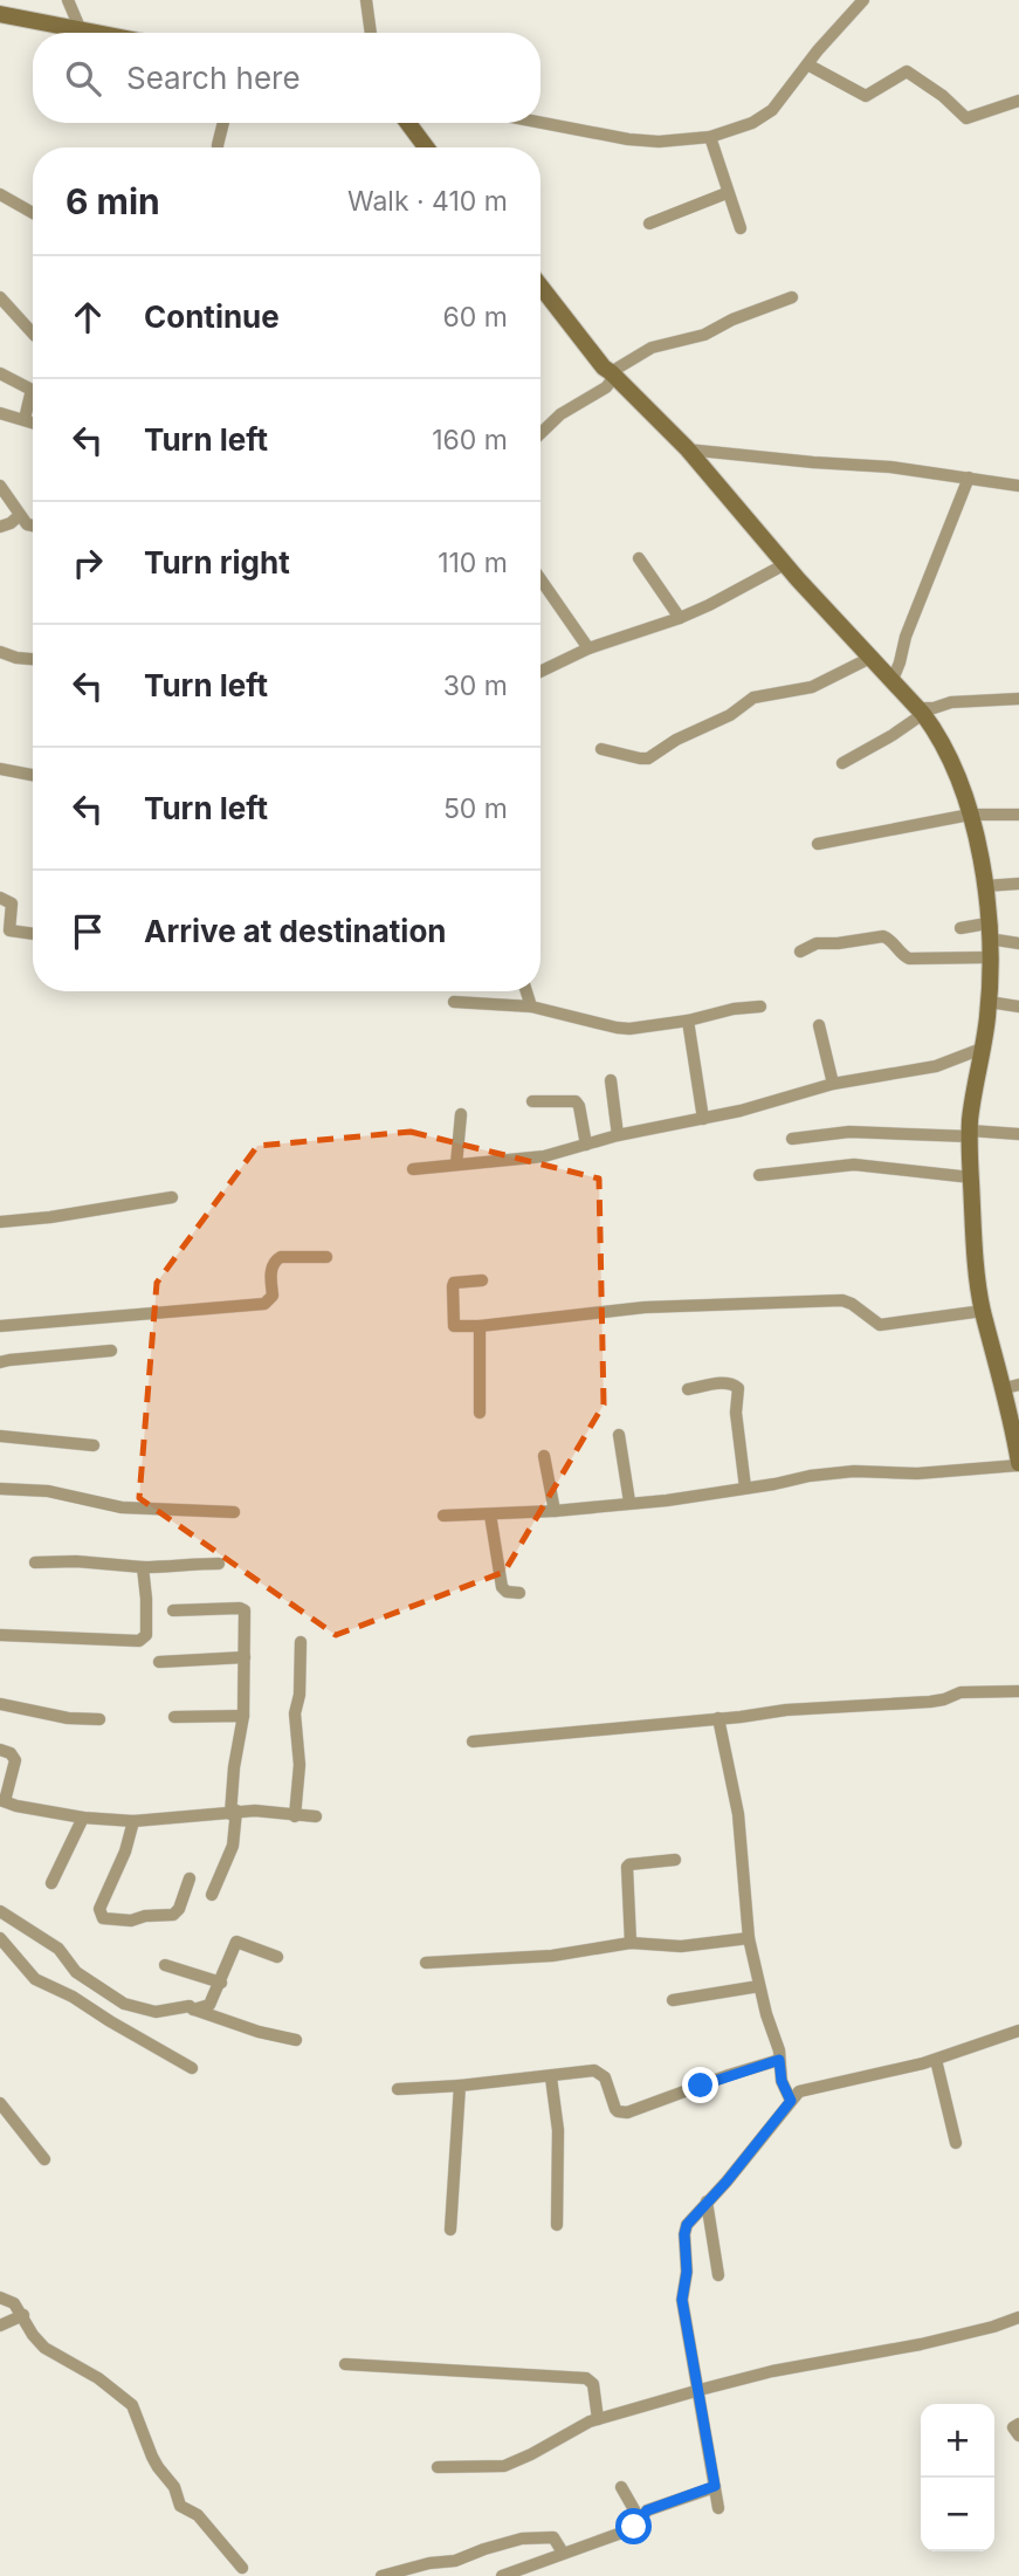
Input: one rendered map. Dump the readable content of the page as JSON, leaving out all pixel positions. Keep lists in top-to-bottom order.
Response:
{
  "page": {
    "search": "Search here",
    "heading": ["6 min", "Walk · 410 m"],
    "list": [
      ["Continue", "60 m"],
      ["Turn left", "160 m"],
      ["Turn right", "110 m"],
      ["Turn left", "30 m"],
      ["Turn left", "50 m"],
      "Arrive at destination"
    ],
    "map_buttons": ["+", "−"]
  }
}
